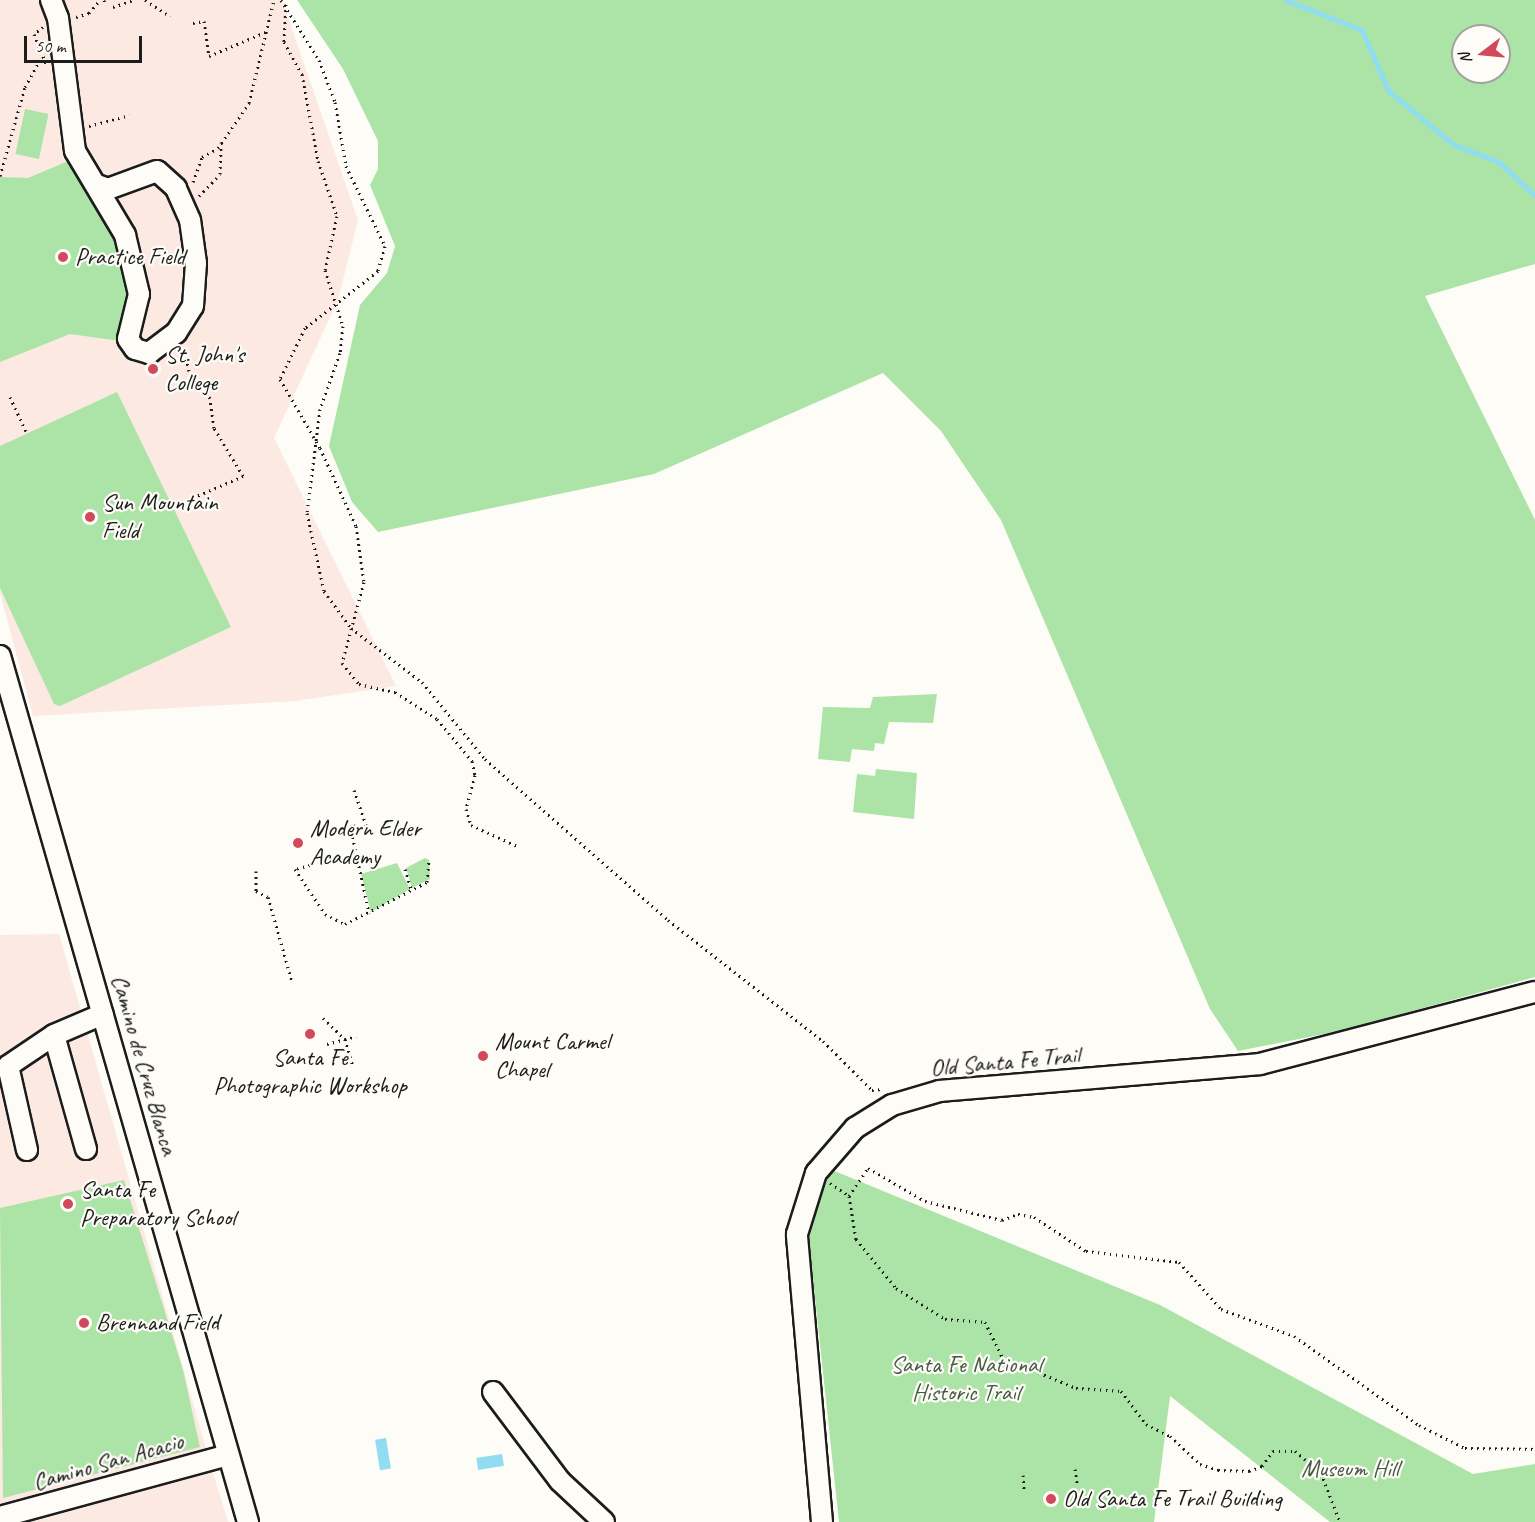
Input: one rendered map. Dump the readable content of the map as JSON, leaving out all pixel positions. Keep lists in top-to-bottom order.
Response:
{
  "streets": {
    "street": ["Old Santa Fe Trail", "Camino de Cruz Blanca", "Camino San Acacio"]
  },
  "crossings": [
    ["Camino de Cruz Blanca", "Camino San Acacio"]
  ],
  "parks": ["Santa Fe National Historic Trail", "Museum Hill"],
  "places": [
    "Practice Field",
    "St. John's College",
    "Sun Mountain Field",
    "Modern Elder Academy",
    "Santa Fe Photographic Workshop",
    "Mount Carmel Chapel",
    "Santa Fe Preparatory School",
    "Brennand Field",
    "Old Santa Fe Trail Building"
  ],
  "scale_bar": "50 m",
  "north": "left"
}
